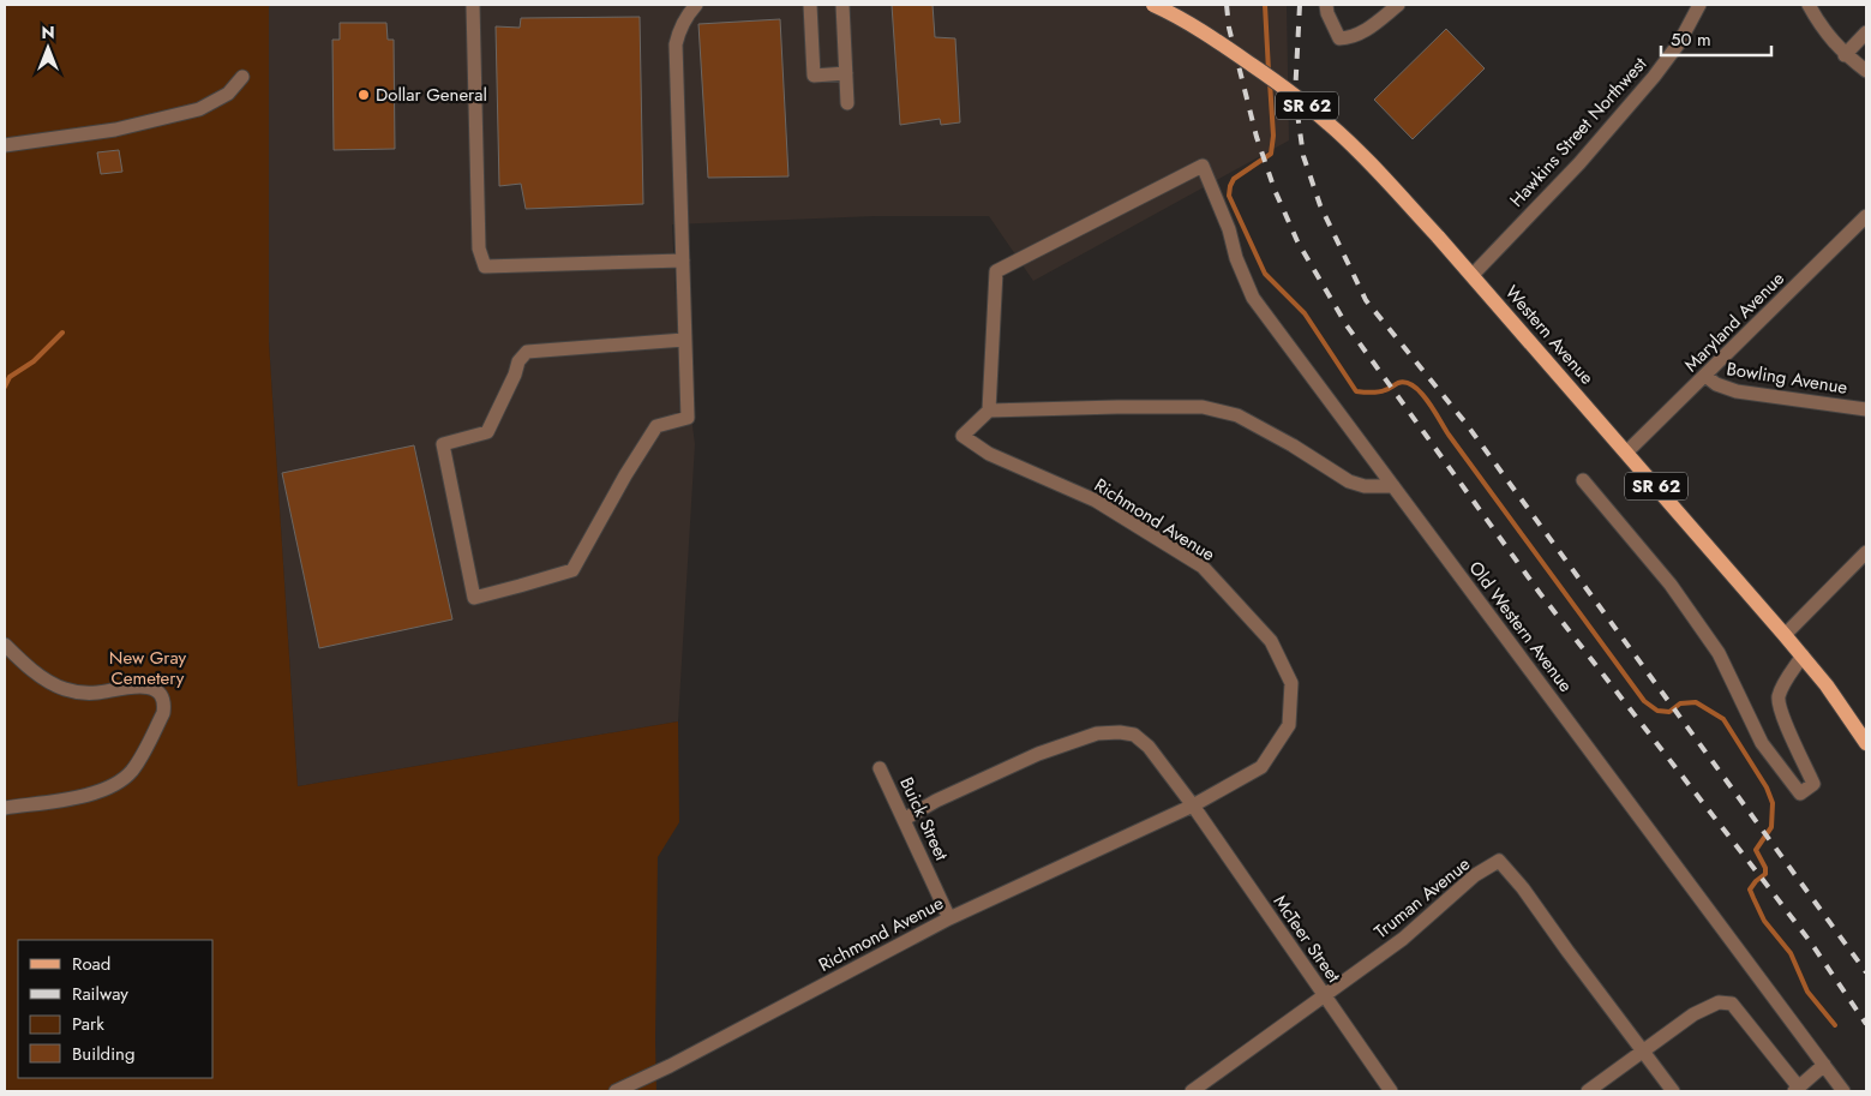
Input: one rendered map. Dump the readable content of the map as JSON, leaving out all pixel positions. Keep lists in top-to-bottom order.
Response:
{
  "streets": {
    "main road": ["SR 62", "Western Avenue"],
    "street": [
      "Hawkins Street Northwest",
      "Maryland Avenue",
      "Bowling Avenue",
      "Richmond Avenue",
      "Old Western Avenue",
      "Buick Street",
      "Truman Avenue",
      "McTeer Street"
    ]
  },
  "crossings": [
    ["Hawkins Street Northwest", "Western Avenue"],
    ["Maryland Avenue", "Western Avenue"],
    ["Maryland Avenue", "Bowling Avenue"],
    ["Richmond Avenue", "Old Western Avenue"],
    ["Richmond Avenue", "Buick Street"],
    ["Richmond Avenue", "McTeer Street"],
    ["Buick Street", "McTeer Street"],
    ["Truman Avenue", "McTeer Street"]
  ],
  "parks": ["New Gray Cemetery"],
  "places": ["Dollar General"],
  "legend": [
    "Road",
    "Railway",
    "Park",
    "Building"
  ],
  "scale_bar": "50 m",
  "north": "top"
}
